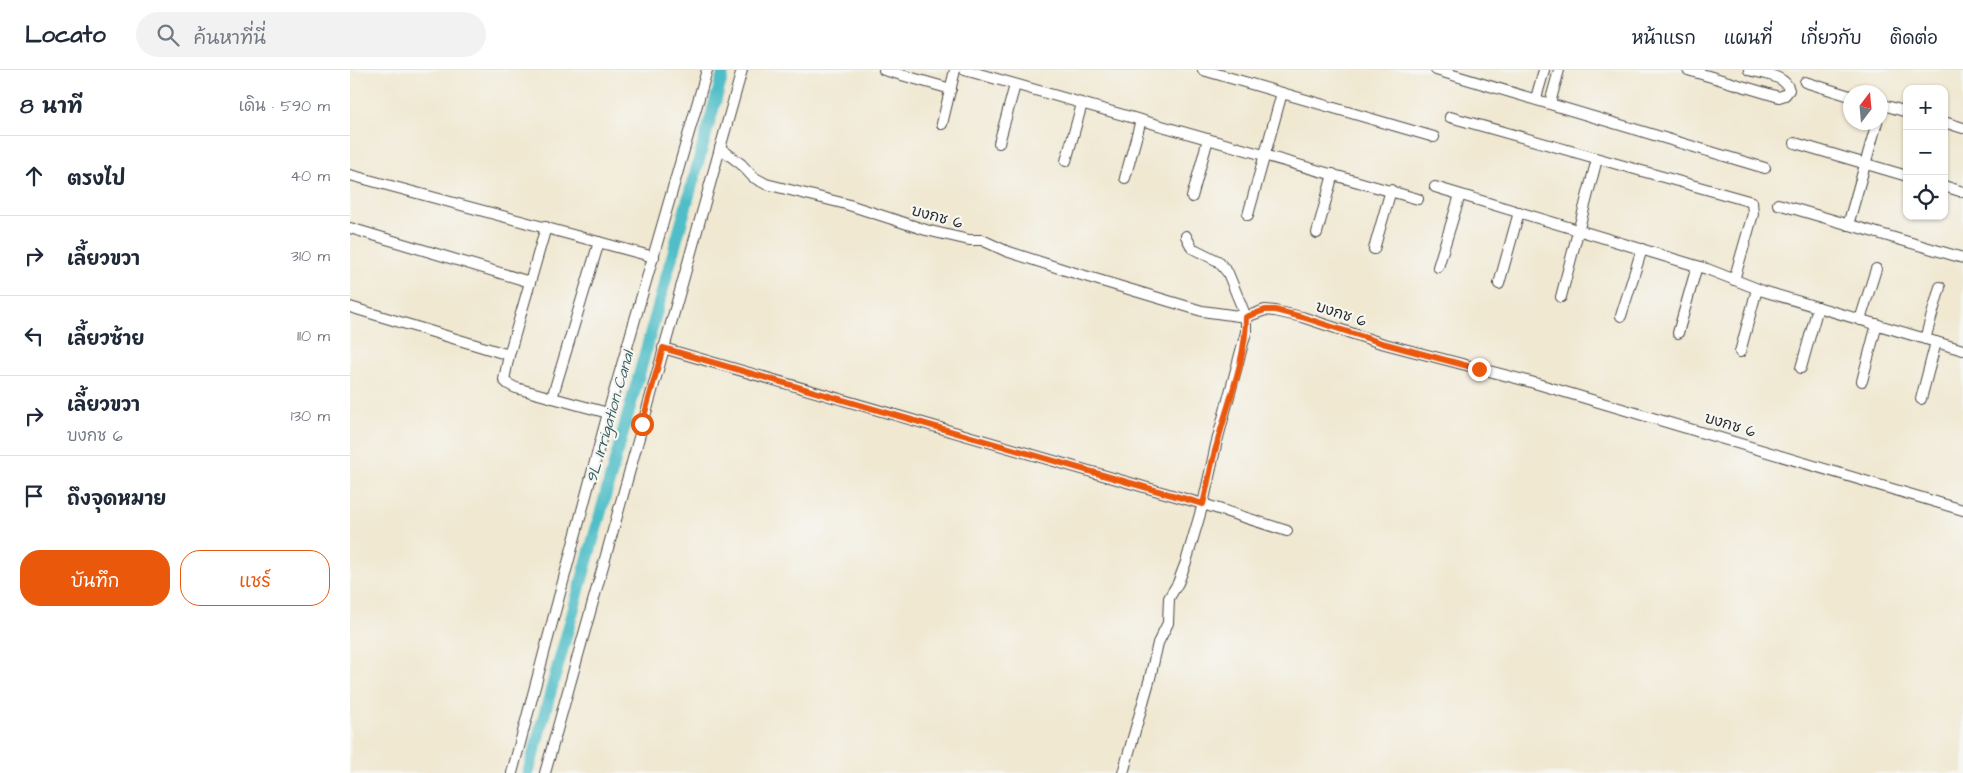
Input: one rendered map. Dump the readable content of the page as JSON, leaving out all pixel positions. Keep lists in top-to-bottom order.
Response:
{
  "streets": {
    "street": ["บงกช 6"]
  },
  "water": ["9L Irrigation Canal"],
  "north": "top",
  "page": {
    "header": "Locato",
    "search": "ค้นหาที่นี่",
    "nav": [
      "หน้าแรก",
      "แผนที่",
      "เกี่ยวกับ",
      "ติดต่อ"
    ],
    "heading": ["8 นาที", "เดิน · 590 m"],
    "map_buttons": ["+", "−"],
    "list": [
      ["ตรงไป", "40 m"],
      ["เลี้ยวขวา", "310 m"],
      ["เลี้ยวซ้าย", "110 m"],
      ["เลี้ยวขวา", "บงกช 6", "130 m"],
      "ถึงจุดหมาย"
    ],
    "buttons": ["บันทึก", "แชร์"]
  }
}
